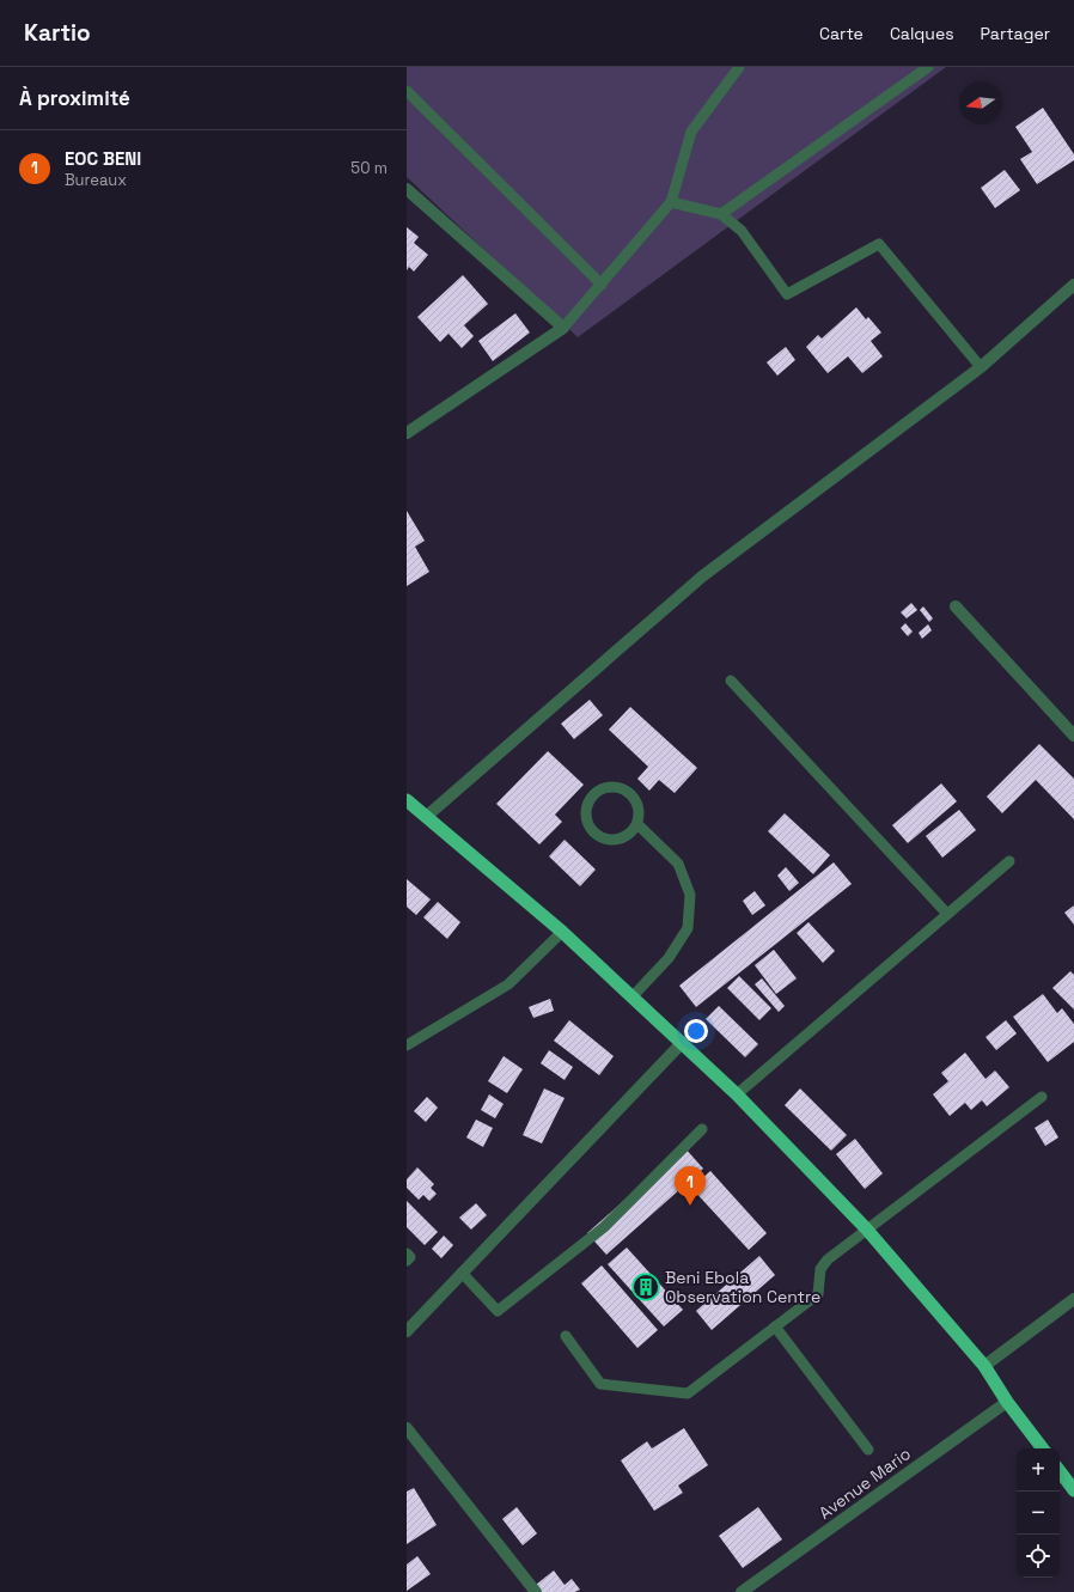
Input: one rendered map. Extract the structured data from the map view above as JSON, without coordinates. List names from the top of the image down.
{
  "streets": {
    "street": ["Avenue Mario"]
  },
  "places": {
    "building": ["Beni Ebola Observation Centre"]
  },
  "north": "left",
  "page": {
    "header": "Kartio",
    "nav": ["Carte", "Calques", "Partager"],
    "heading": "À proximité",
    "list": [
      {
        "mark": "1",
        "name": "EOC BENI",
        "note": "Bureaux",
        "value": "50 m"
      }
    ],
    "pins": "1",
    "map_buttons": ["+", "−"]
  }
}
